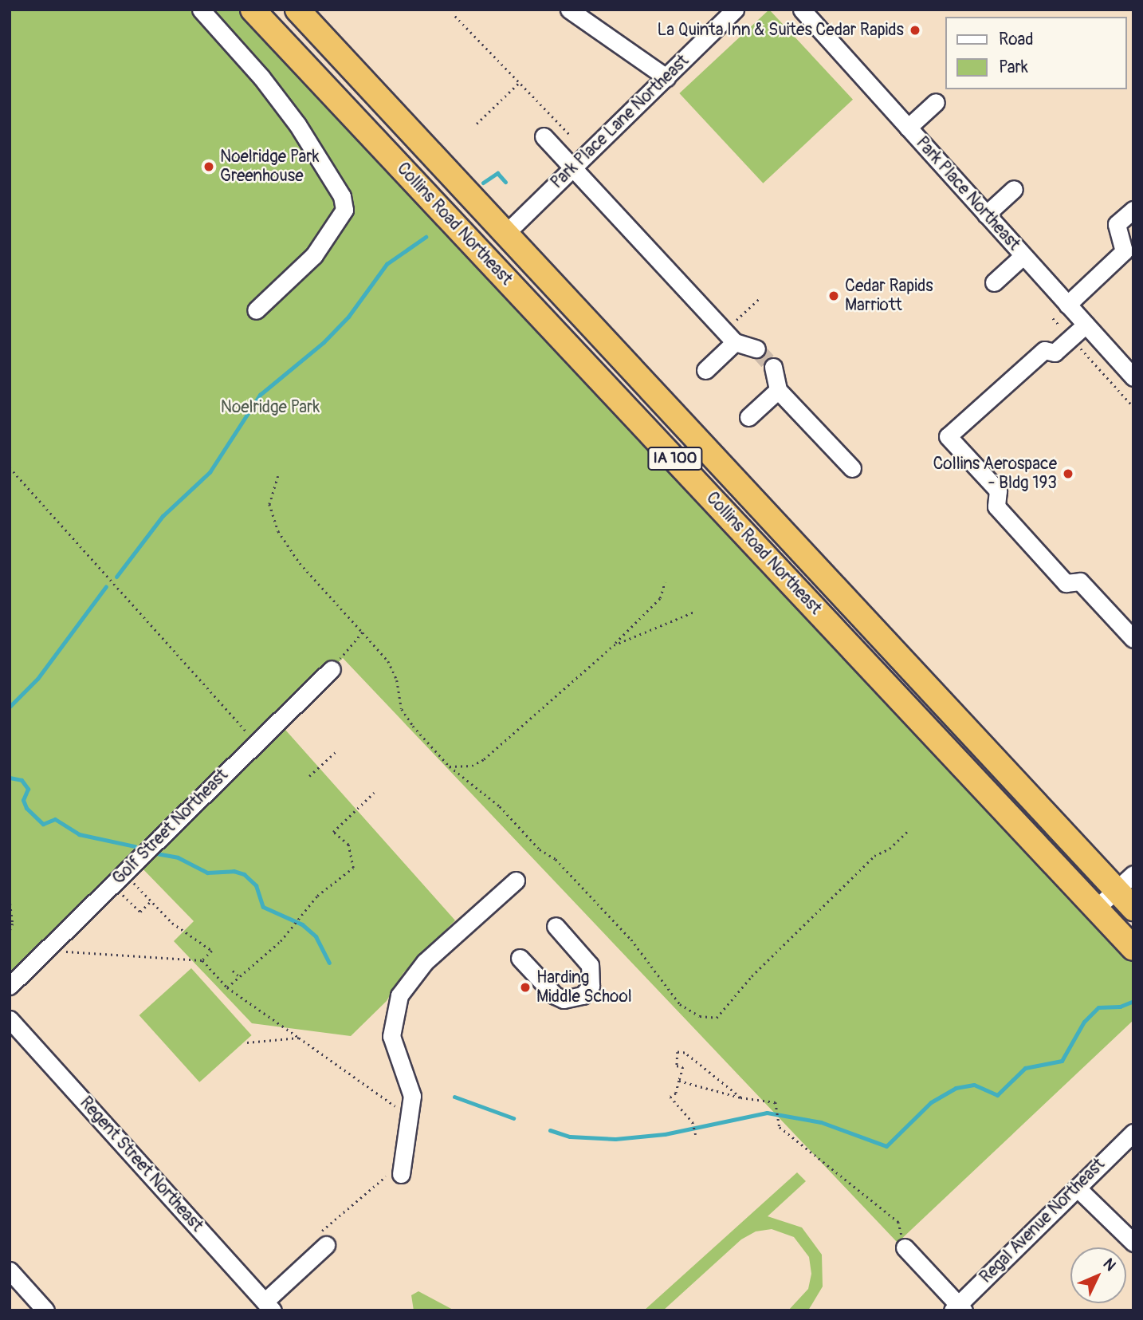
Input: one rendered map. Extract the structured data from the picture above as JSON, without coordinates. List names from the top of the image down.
{
  "streets": {
    "highway": ["Collins Road Northeast", "IA 100"],
    "street": [
      "Park Place Lane Northeast",
      "Park Place Northeast",
      "Golf Street Northeast",
      "Regent Street Northeast",
      "Regal Avenue Northeast"
    ]
  },
  "crossings": [
    ["Park Place Lane Northeast", "Collins Road Northeast"]
  ],
  "parks": ["Noelridge Park"],
  "places": [
    "La Quinta Inn & Suites Cedar Rapids",
    "Noelridge Park Greenhouse",
    "Cedar Rapids Marriott",
    "Collins Aerospace - Bldg 193",
    "Harding Middle School"
  ],
  "legend": ["Road", "Park"],
  "north": "top right"
}
